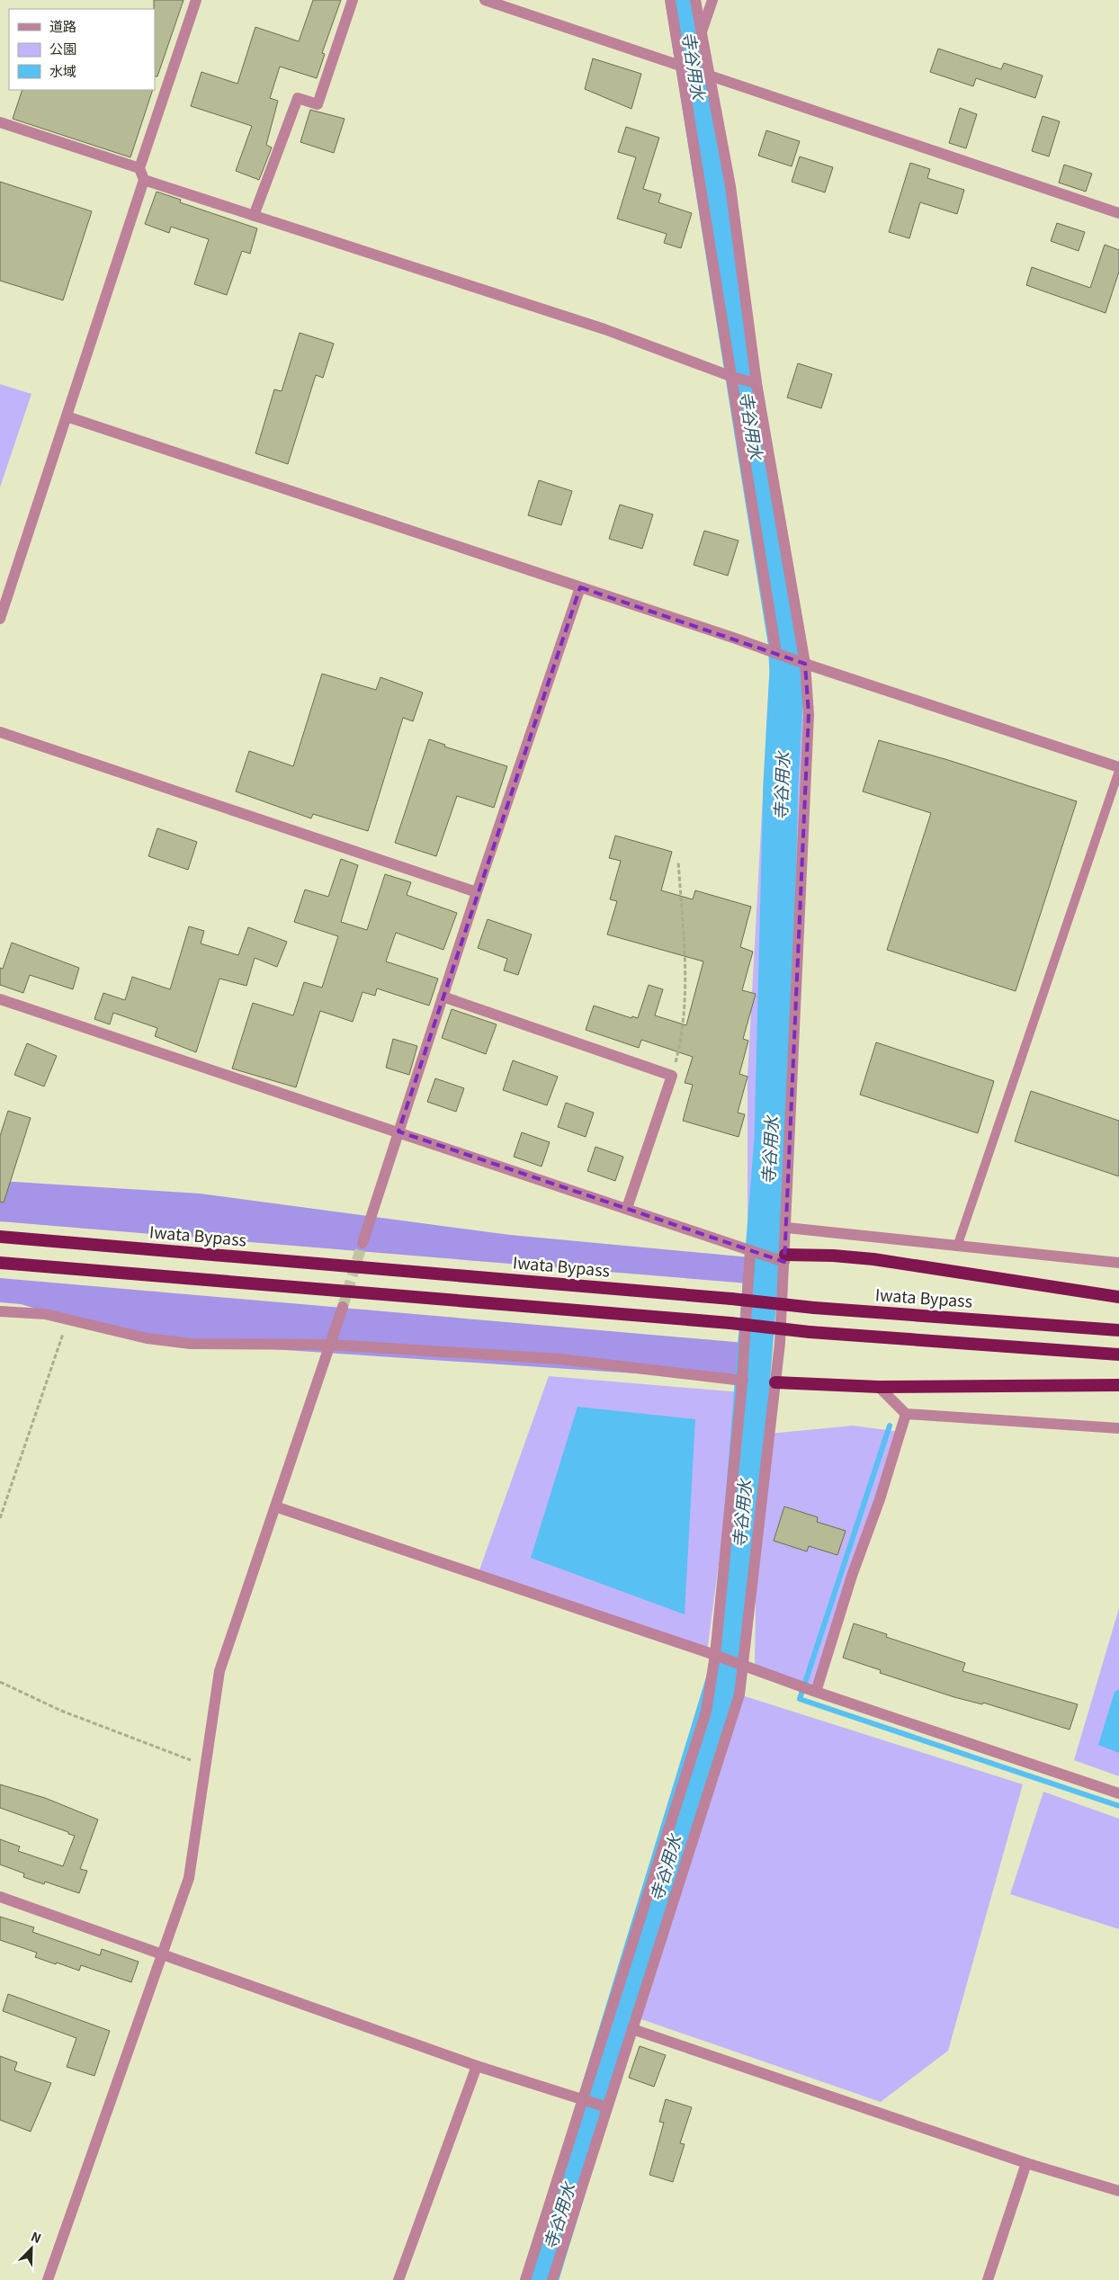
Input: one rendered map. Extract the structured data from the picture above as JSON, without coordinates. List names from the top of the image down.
{
  "streets": {
    "highway": ["Iwata Bypass"]
  },
  "water": ["寺谷用水"],
  "legend": ["道路", "公園", "水域"],
  "north": "top right"
}
